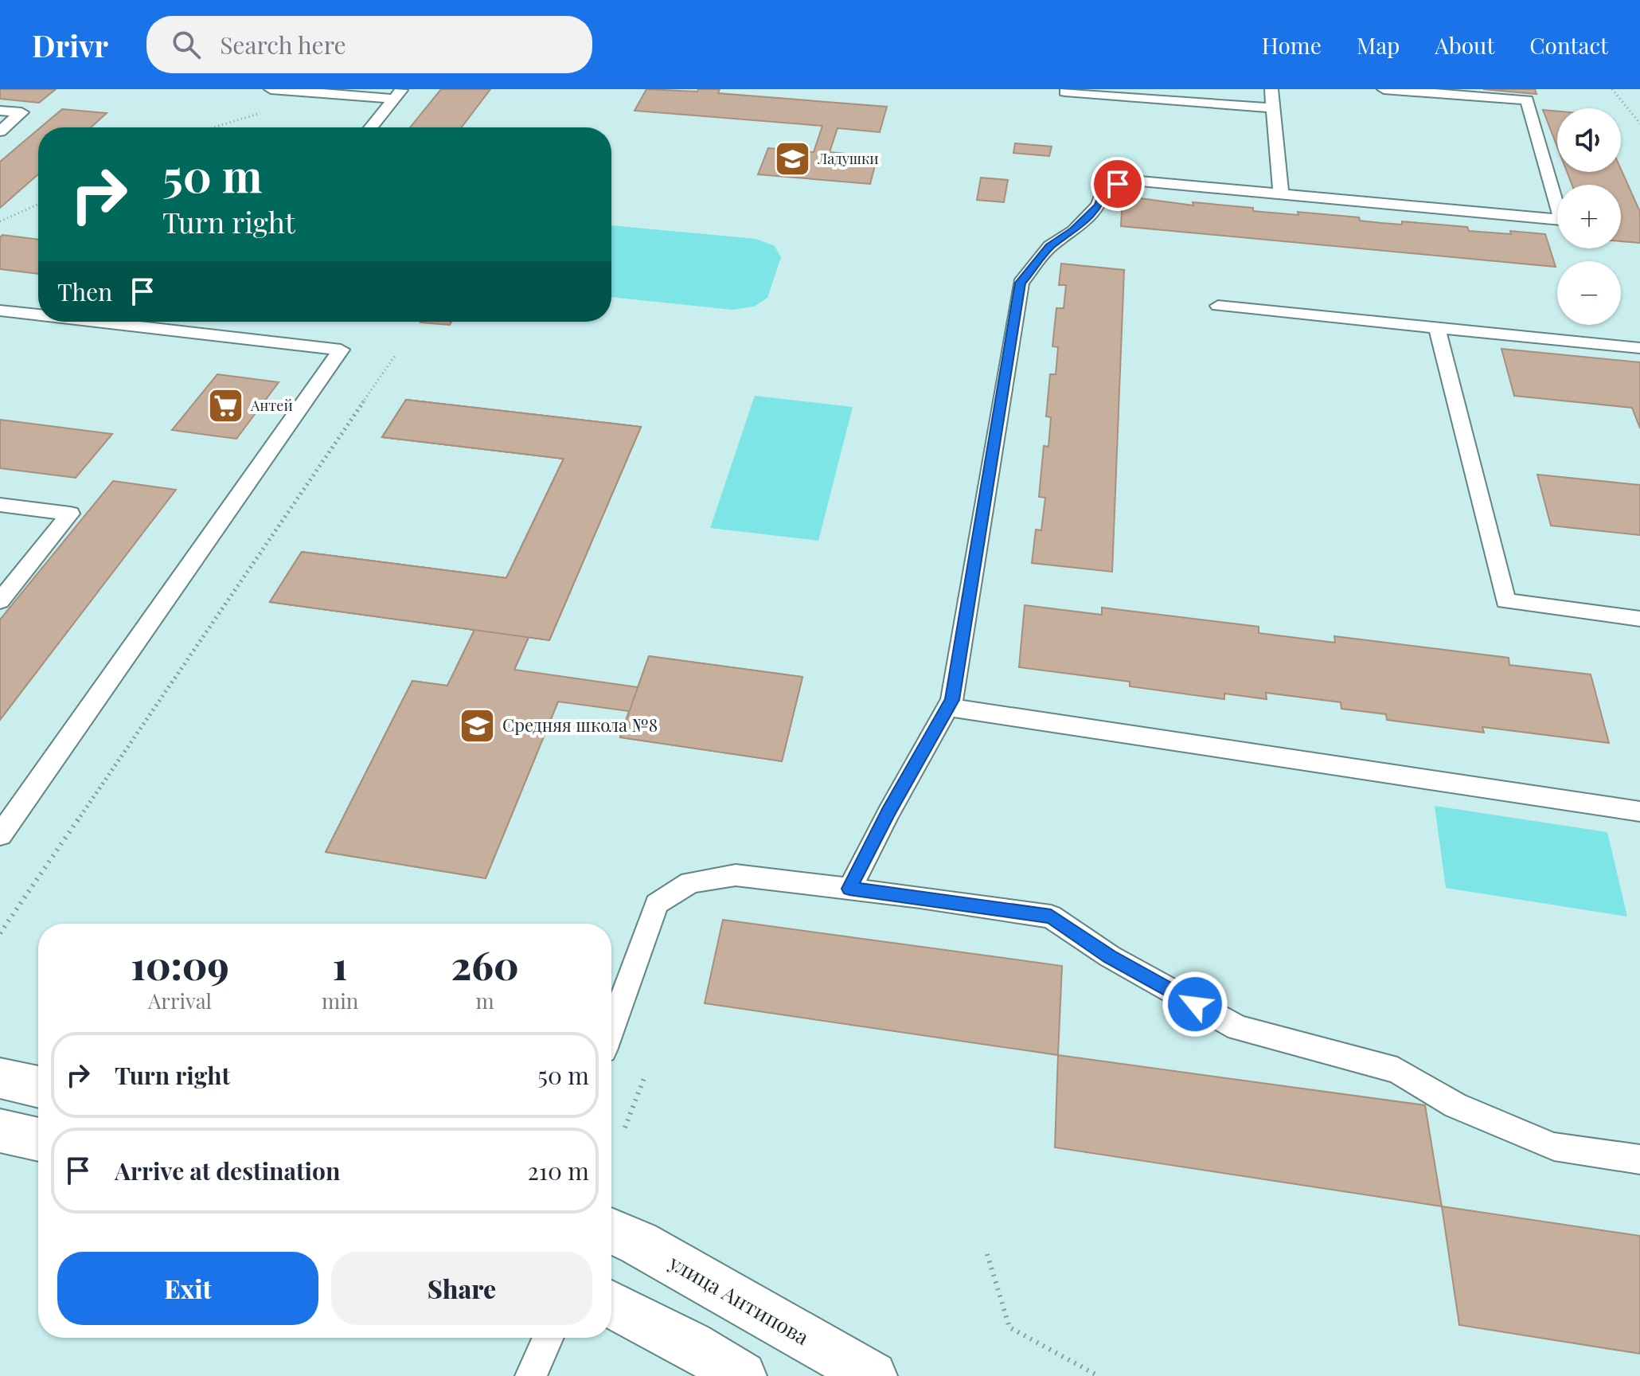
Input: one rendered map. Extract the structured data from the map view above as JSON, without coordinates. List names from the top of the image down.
{
  "streets": {
    "main road": ["улица Антипова"]
  },
  "places": {
    "school or university": ["Ладушки", "Средняя школа №8"],
    "supermarket": ["Антей"]
  },
  "page": {
    "header": "Drivr",
    "search": "Search here",
    "nav": [
      "Home",
      "Map",
      "About",
      "Contact"
    ],
    "map_buttons": ["+", "−"],
    "turn": ["50 m", "Turn right"],
    "then": "Then",
    "eta": [
      "10:09",
      "Arrival",
      "1",
      "min",
      "260",
      "m"
    ],
    "list": [
      {
        "name": "Turn right",
        "value": "50 m"
      },
      {
        "name": "Arrive at destination",
        "value": "210 m"
      }
    ],
    "buttons": ["Exit", "Share"]
  }
}
